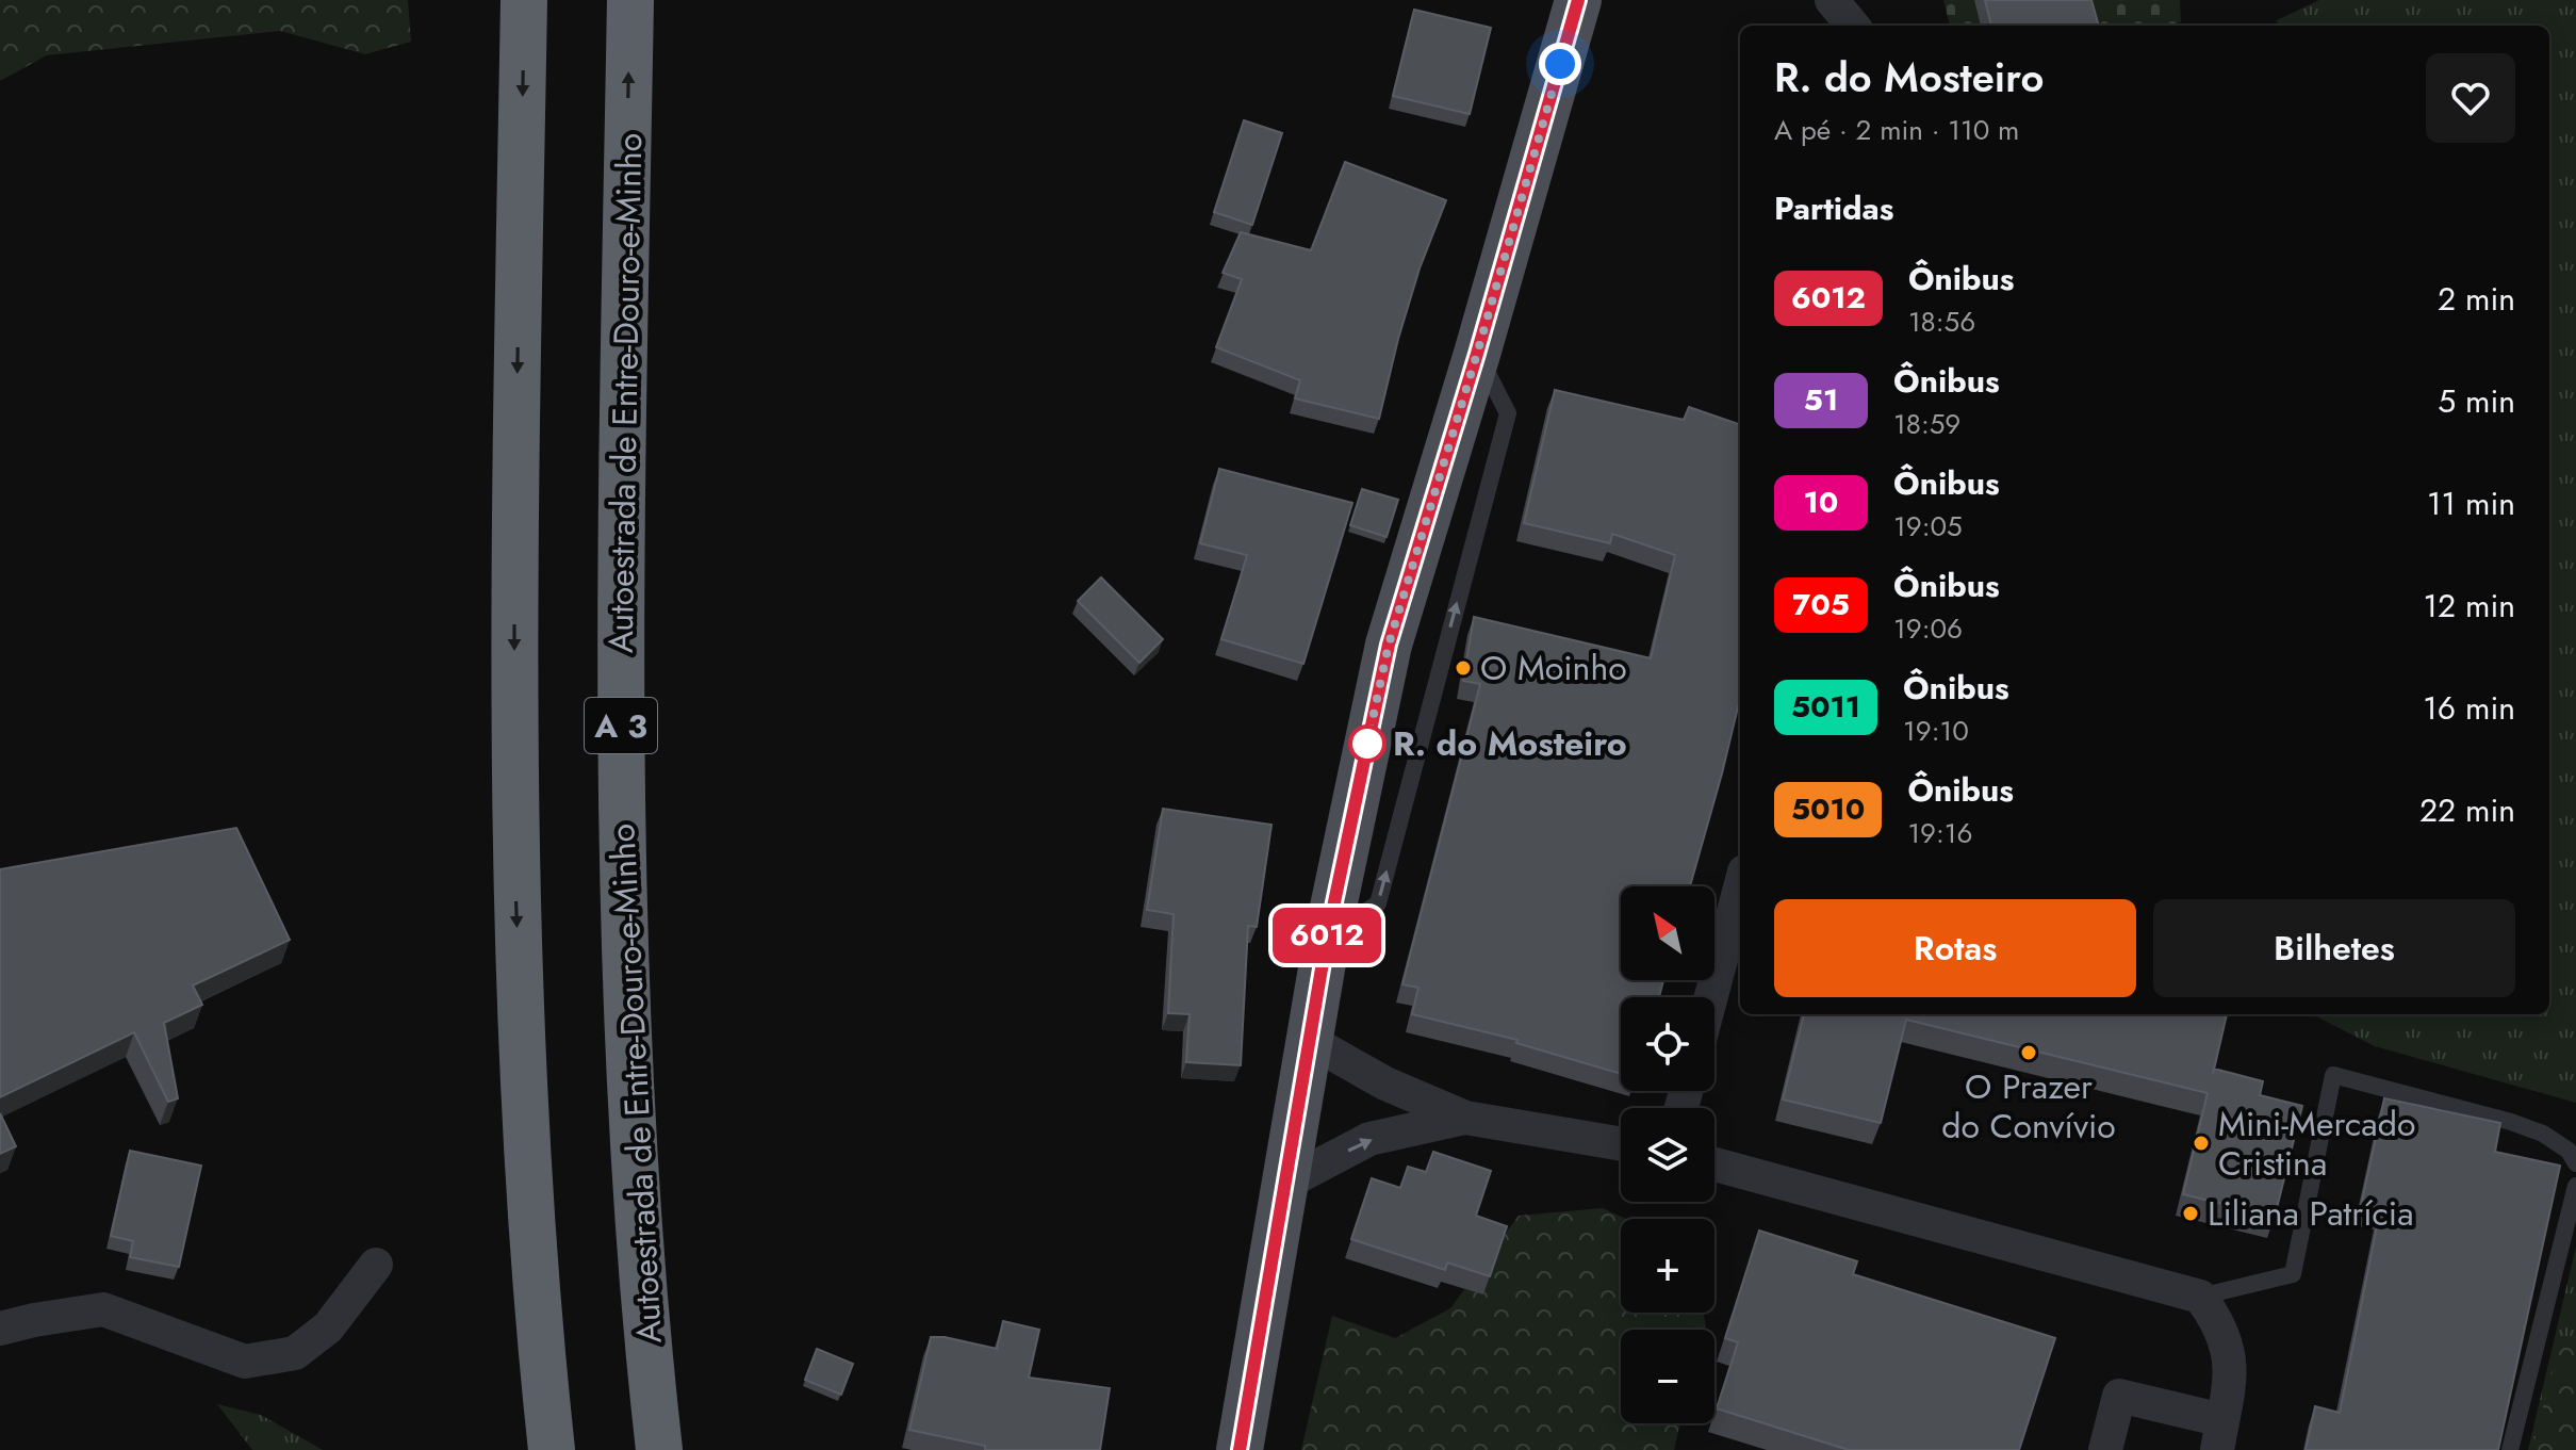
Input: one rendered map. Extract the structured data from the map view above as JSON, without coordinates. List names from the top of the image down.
{
  "streets": {
    "highway": ["Autoestrada de Entre-Douro-e-Minho", "A 3"]
  },
  "places": [
    "O Moinho",
    "R. do Mosteiro",
    "O Prazer do Convívio",
    "Mini-Mercado Cristina",
    "Liliana Patrícia"
  ],
  "lines": ["bus line 6012"],
  "north": "top left",
  "page": {
    "on_map": "6012",
    "heading": [
      ["R. do Mosteiro", "A pé · 2 min · 110 m"],
      "Partidas"
    ],
    "list": [
      {
        "mark": "6012",
        "name": "Ônibus",
        "note": "18:56",
        "value": "2 min"
      },
      {
        "mark": "51",
        "name": "Ônibus",
        "note": "18:59",
        "value": "5 min"
      },
      {
        "mark": "10",
        "name": "Ônibus",
        "note": "19:05",
        "value": "11 min"
      },
      {
        "mark": "705",
        "name": "Ônibus",
        "note": "19:06",
        "value": "12 min"
      },
      {
        "mark": "5011",
        "name": "Ônibus",
        "note": "19:10",
        "value": "16 min"
      },
      {
        "mark": "5010",
        "name": "Ônibus",
        "note": "19:16",
        "value": "22 min"
      }
    ],
    "buttons": ["Rotas", "Bilhetes"],
    "map_buttons": ["+", "−"]
  }
}
